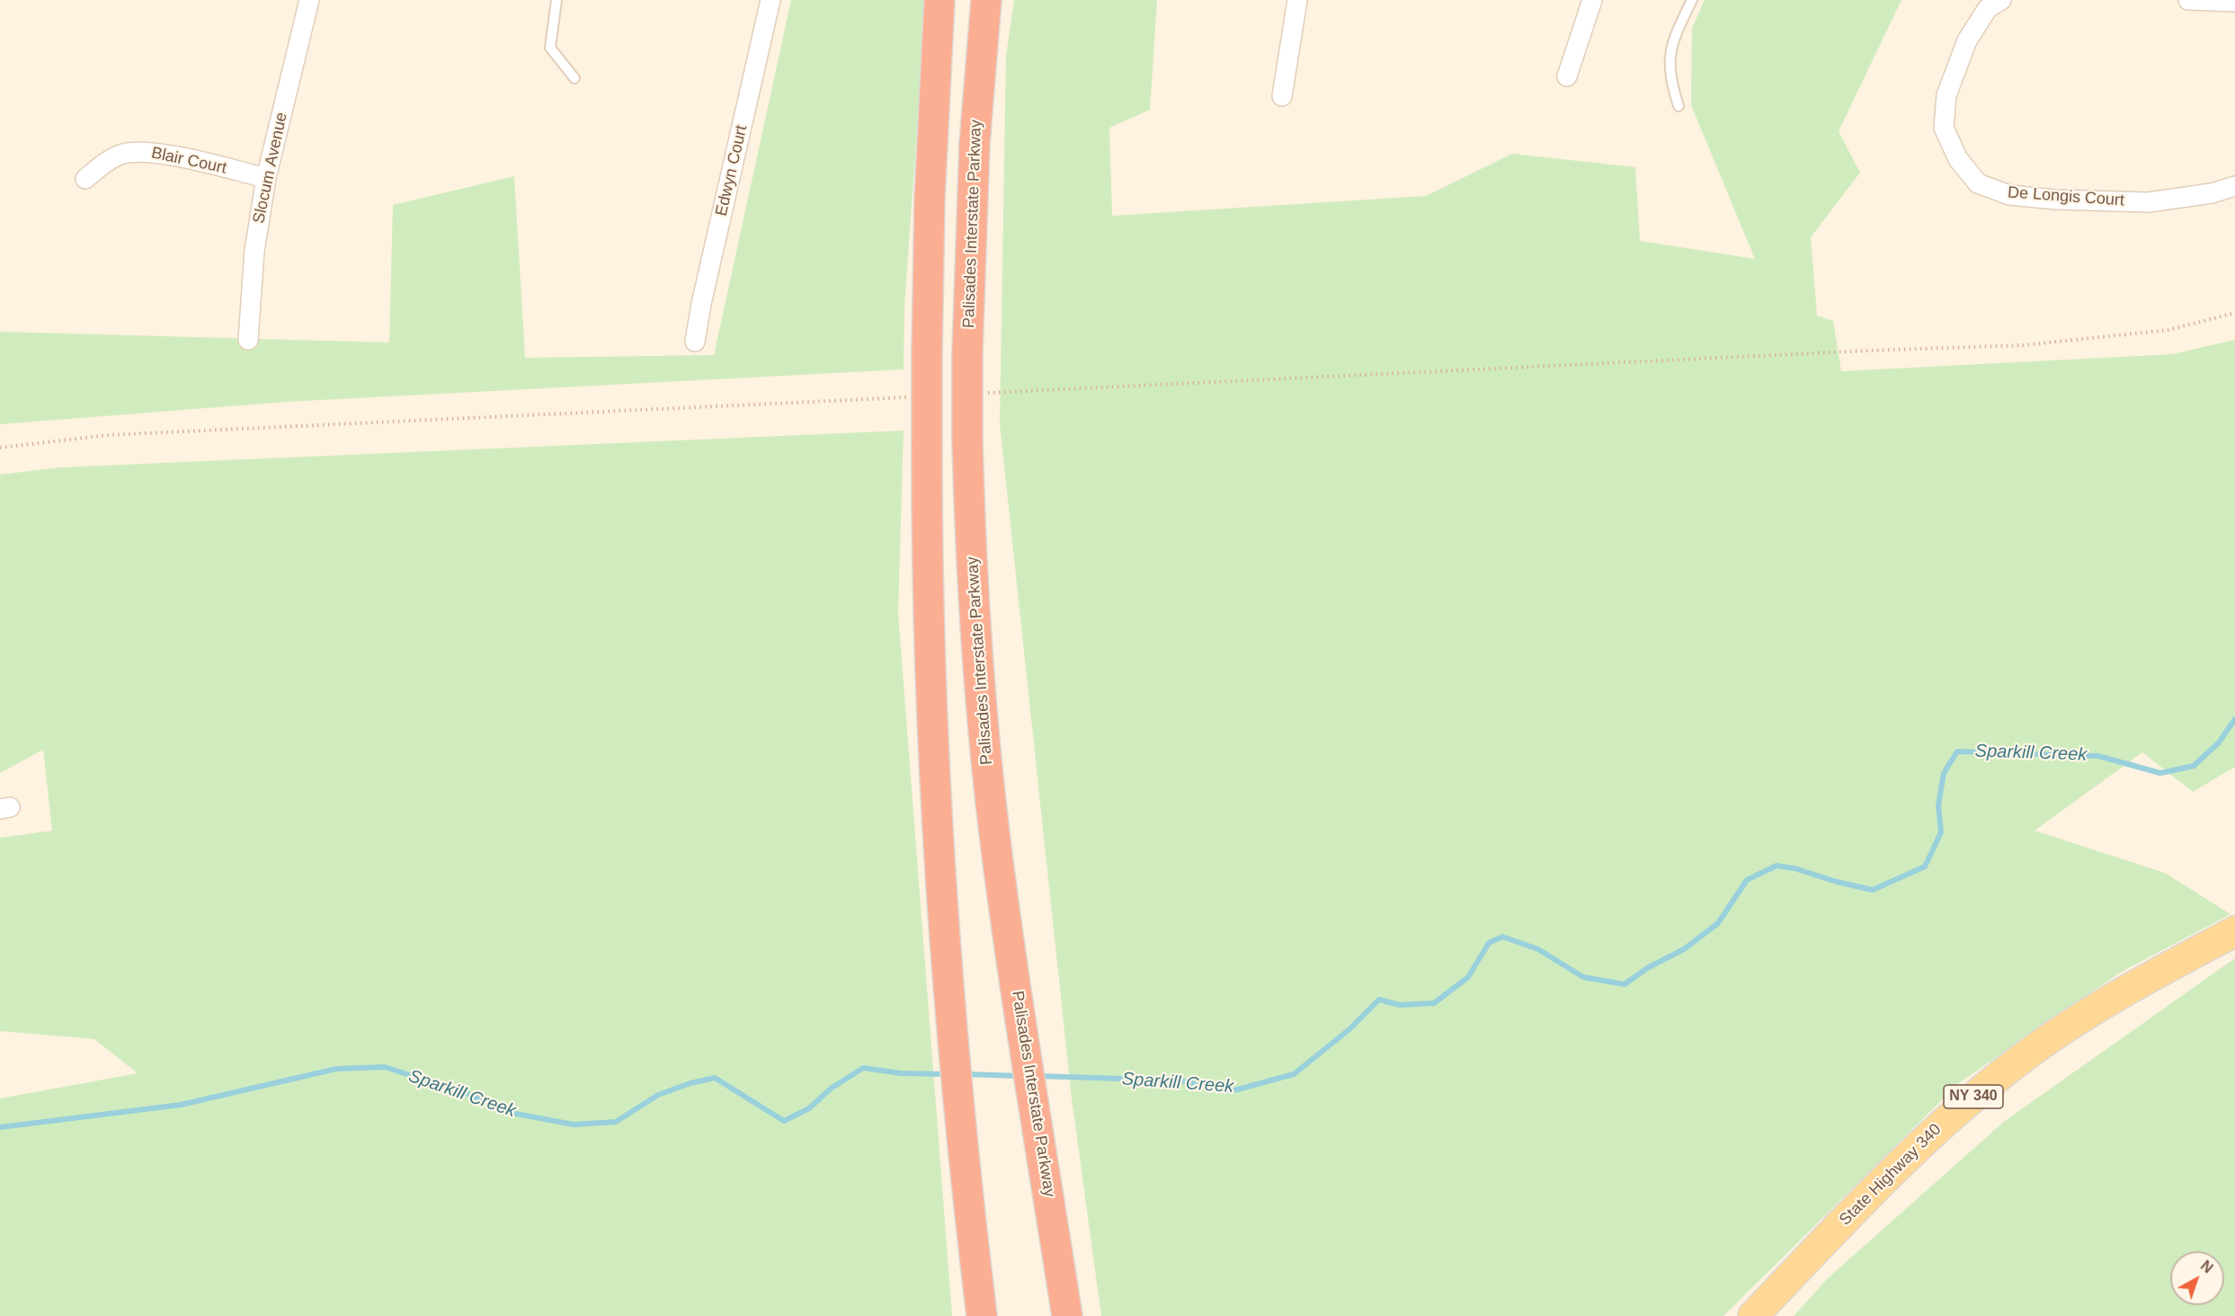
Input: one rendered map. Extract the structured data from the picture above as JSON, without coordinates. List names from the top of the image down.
{
  "streets": {
    "highway": ["Palisades Interstate Parkway"],
    "main road": ["NY 340", "State Highway 340"],
    "street": [
      "Blair Court",
      "Slocum Avenue",
      "Edwyn Court",
      "De Longis Court"
    ]
  },
  "crossings": [
    ["Blair Court", "Slocum Avenue"]
  ],
  "water": ["Sparkill Creek"],
  "north": "top right"
}
